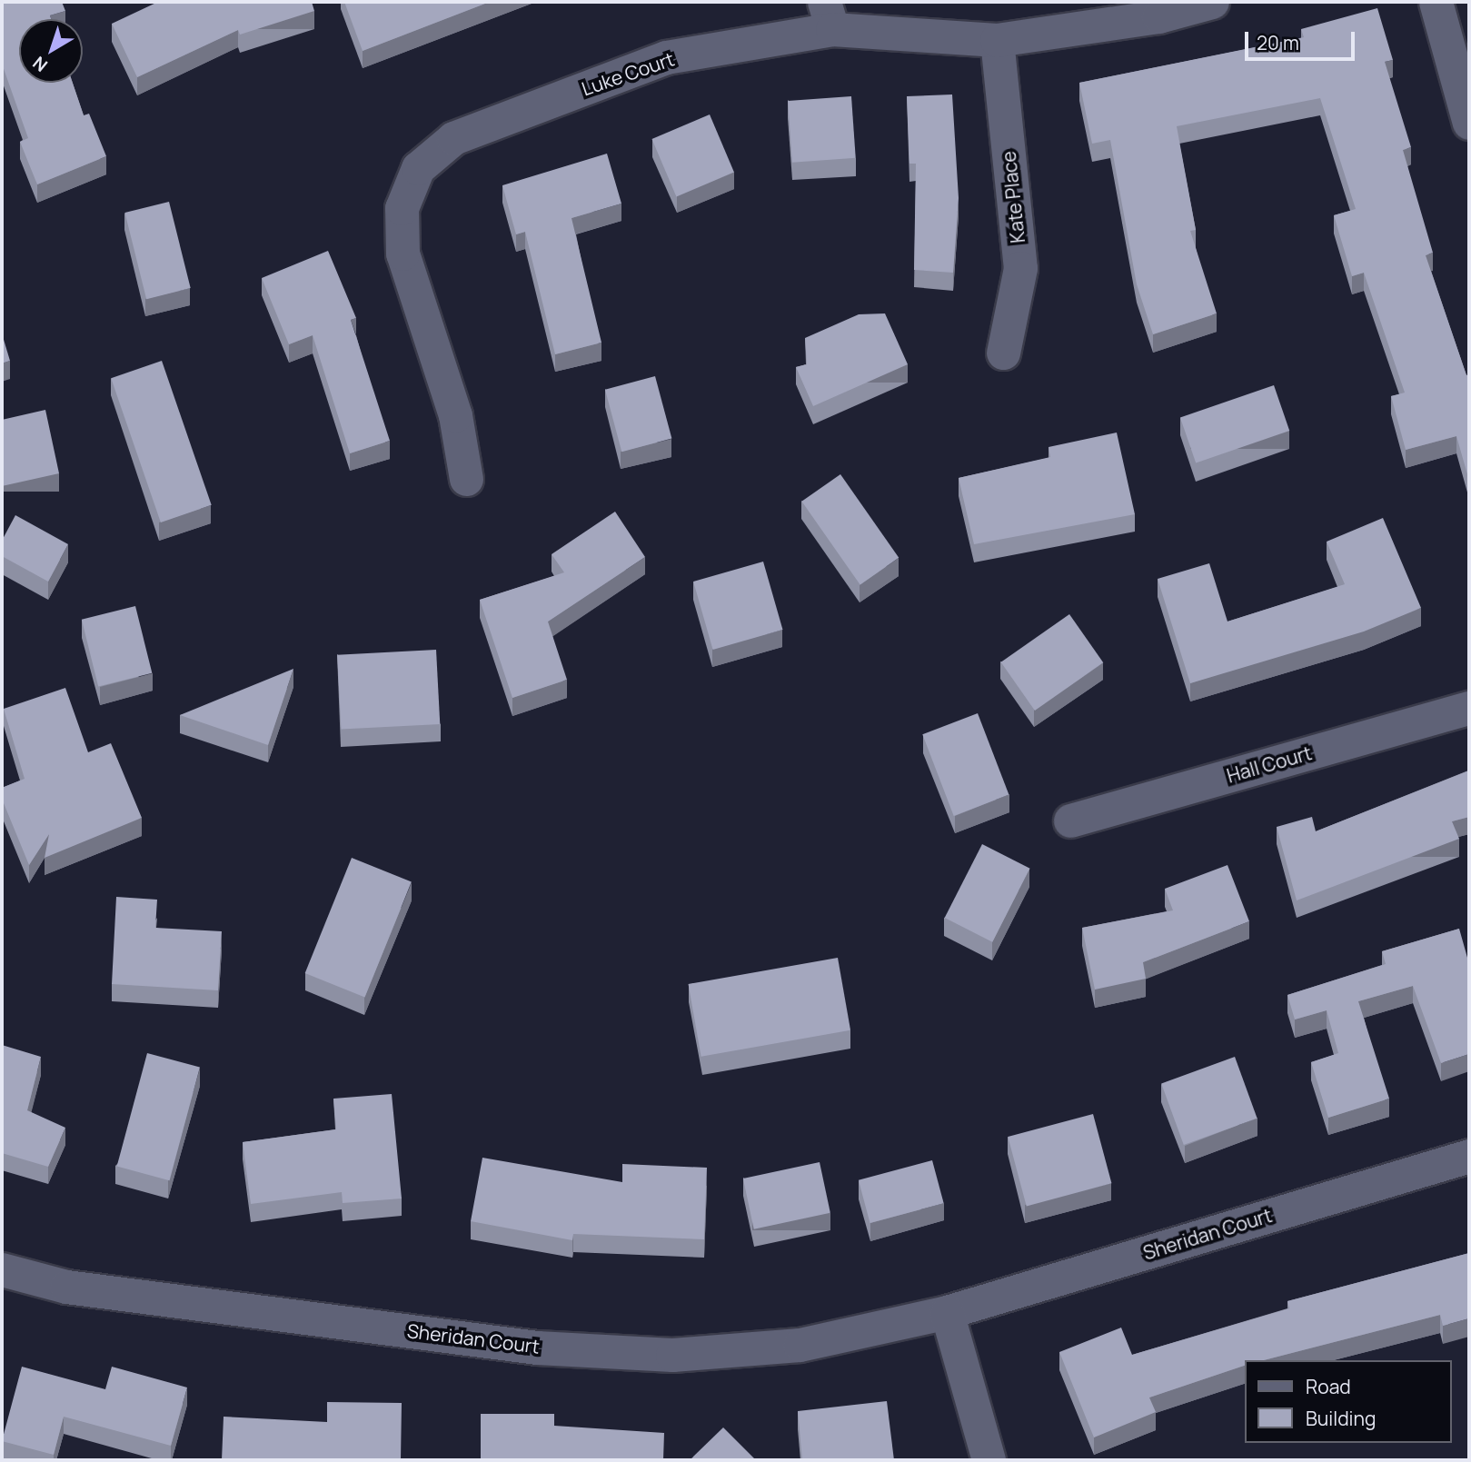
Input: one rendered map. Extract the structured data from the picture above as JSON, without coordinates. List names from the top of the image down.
{
  "streets": {
    "street": [
      "Luke Court",
      "Kate Place",
      "Hall Court",
      "Sheridan Court"
    ]
  },
  "crossings": [
    ["Luke Court", "Kate Place"]
  ],
  "legend": ["Road", "Building"],
  "scale_bar": "20 m",
  "north": "bottom left"
}
